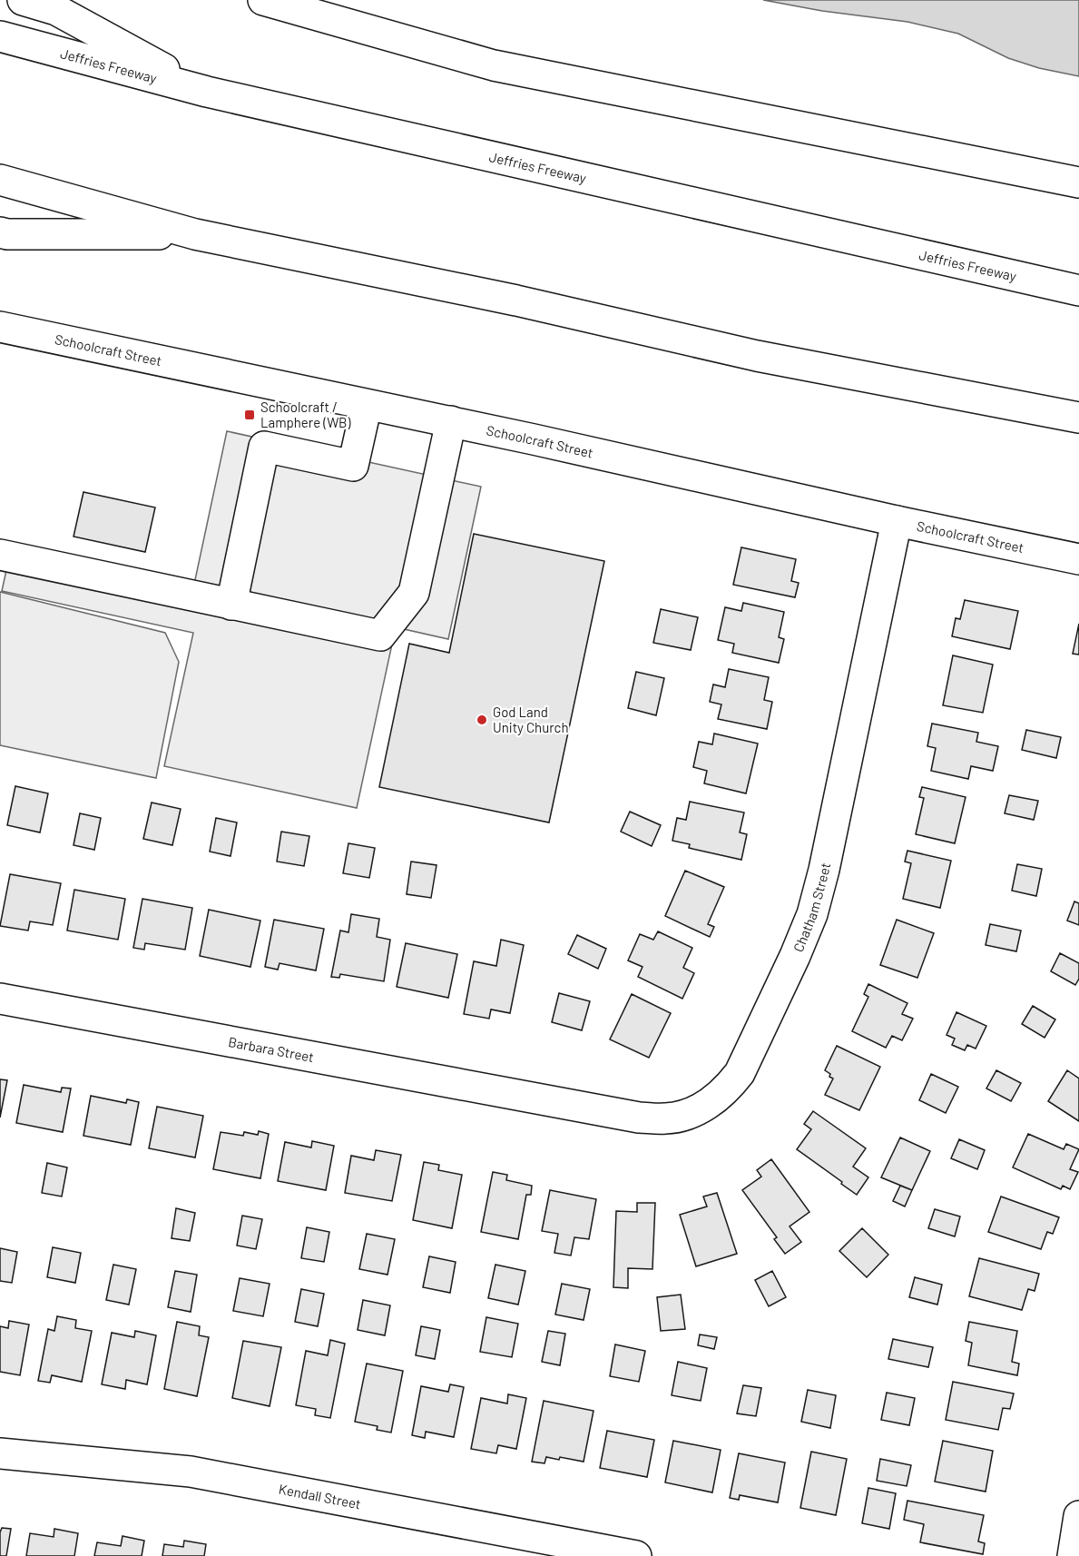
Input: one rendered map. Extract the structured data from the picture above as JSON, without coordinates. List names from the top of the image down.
{
  "streets": {
    "main road": [
      "Jeffries Freeway",
      "Schoolcraft Street",
      "Chatham Street",
      "Barbara Street",
      "Kendall Street"
    ]
  },
  "crossings": [
    ["Schoolcraft Street", "Chatham Street"],
    ["Chatham Street", "Barbara Street"]
  ],
  "places": {
    "transit": ["Schoolcraft / Lamphere (WB)"],
    "other": ["God Land Unity Church"]
  }
}
